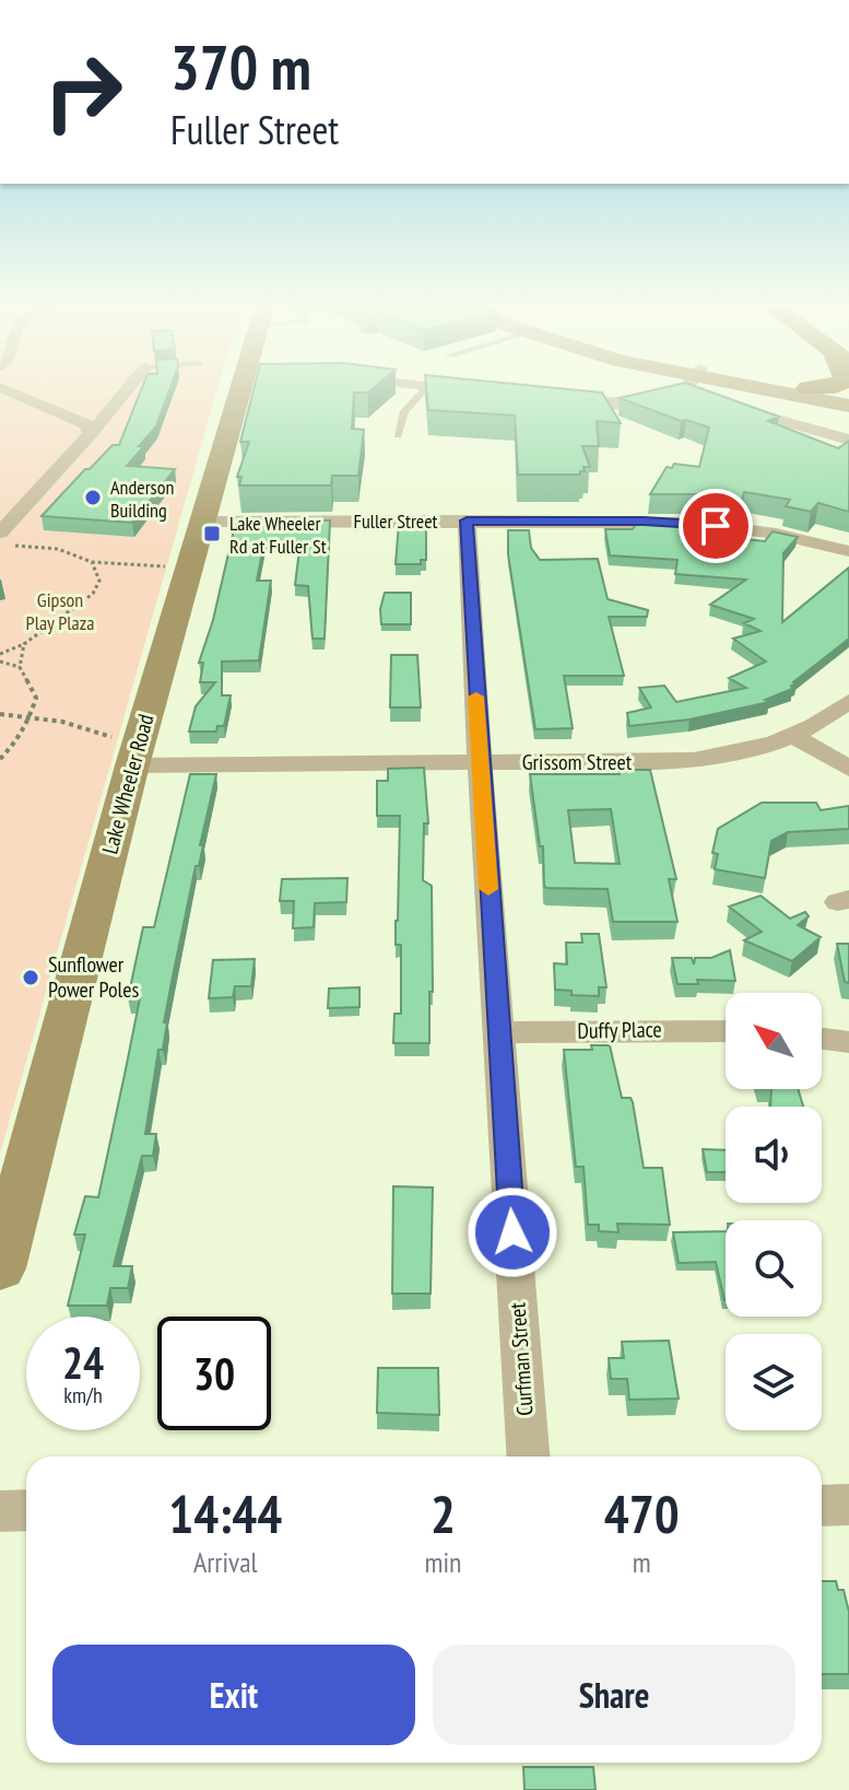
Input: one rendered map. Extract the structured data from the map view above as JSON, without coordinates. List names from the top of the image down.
{
  "streets": {
    "main road": ["Lake Wheeler Road"],
    "street": [
      "Fuller Street",
      "Grissom Street",
      "Duffy Place",
      "Curfman Street"
    ]
  },
  "crossings": [
    ["Fuller Street", "Lake Wheeler Road"],
    ["Fuller Street", "Curfman Street"],
    ["Grissom Street", "Lake Wheeler Road"],
    ["Grissom Street", "Curfman Street"],
    ["Duffy Place", "Curfman Street"]
  ],
  "parks": ["Gipson Play Plaza"],
  "places": {
    "other": ["Anderson Building", "Sunflower Power Poles"],
    "transit": ["Lake Wheeler Rd at Fuller St"]
  },
  "north": "top left",
  "page": {
    "turn": ["370 m", "Fuller Street"],
    "speed": "24 km/h",
    "limit": "30",
    "eta": [
      "14:44",
      "Arrival",
      "2",
      "min",
      "470",
      "m"
    ],
    "buttons": ["Exit", "Share"]
  }
}
